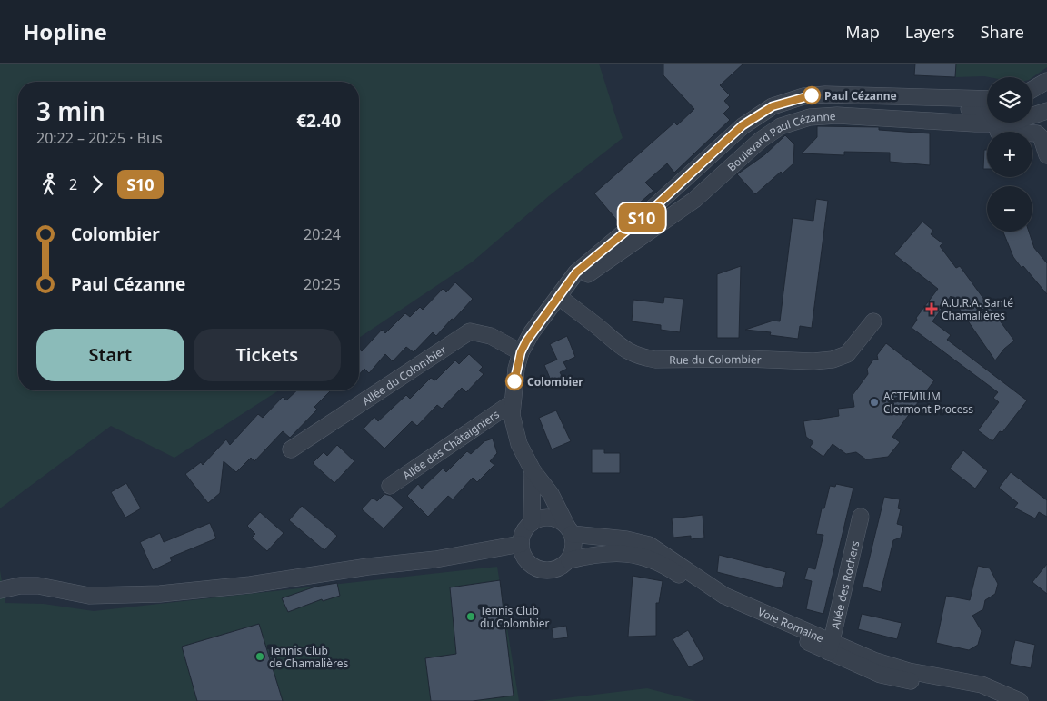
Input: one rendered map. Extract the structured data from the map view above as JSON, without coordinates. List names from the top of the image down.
{
  "streets": {
    "street": [
      "Boulevard Paul Cézanne",
      "Rue du Colombier",
      "Allée du Colombier",
      "Allée des Châtaigniers",
      "Allée des Rochers",
      "Voie Romaine"
    ]
  },
  "crossings": [
    ["Boulevard Paul Cézanne", "Rue du Colombier"],
    ["Boulevard Paul Cézanne", "Allée du Colombier"],
    ["Boulevard Paul Cézanne", "Allée des Châtaigniers"],
    ["Boulevard Paul Cézanne", "Voie Romaine"],
    ["Allée des Rochers", "Voie Romaine"]
  ],
  "places": {
    "other": [
      "Paul Cézanne",
      "Colombier",
      "ACTEMIUM Clermont Process",
      "Tennis Club du Colombier",
      "Tennis Club de Chamalières"
    ],
    "health": ["A.U.R.A. Santé Chamalières"]
  },
  "lines": ["bus line S10"],
  "page": {
    "header": "Hopline",
    "nav": ["Map", "Layers", "Share"],
    "on_map": "S10",
    "map_buttons": ["+", "−"],
    "heading": ["3 min", "20:22 – 20:25 · Bus", "€2.40"],
    "legs": ["2", "S10"],
    "list": [
      {
        "name": "Colombier",
        "value": "20:24"
      },
      {
        "name": "Paul Cézanne",
        "value": "20:25"
      }
    ],
    "buttons": ["Start", "Tickets"]
  }
}
